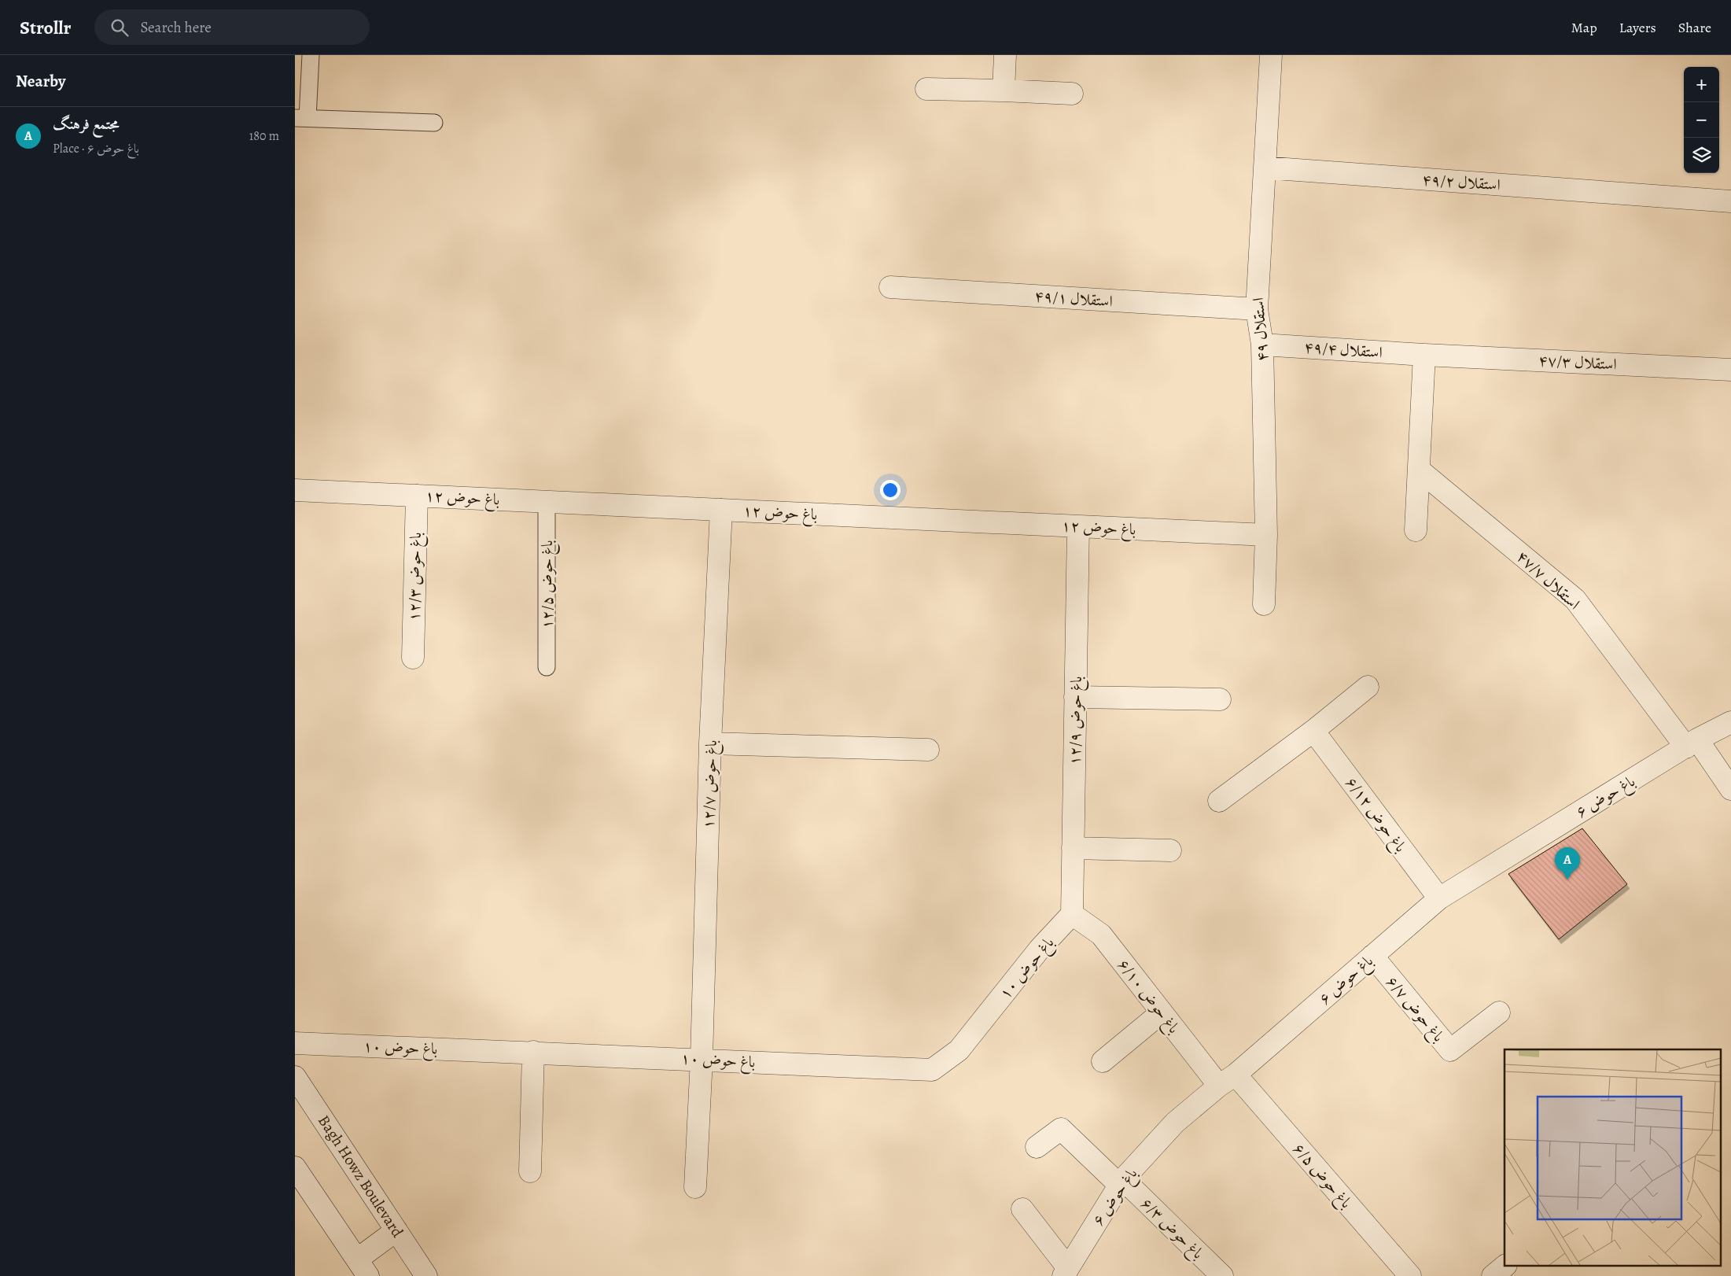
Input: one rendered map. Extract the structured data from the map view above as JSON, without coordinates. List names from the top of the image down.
{
  "streets": {
    "street": [
      "۴۹/۲ استقلال",
      "۴۹/۱ استقلال",
      "۴۹ استقلال",
      "۴۹/۴ استقلال",
      "۴۷/۳ استقلال",
      "۱۲ باغ حوض",
      "۱۲/۳ باغ حوض",
      "۴۷/۷ استقلال",
      "۱۲/۹ باغ حوض",
      "۱۲/۷ باغ حوض",
      "۶ باغ حوض",
      "۶/۱۲ باغ حوض",
      "۱۰ باغ حوض",
      "۶/۱۰ باغ حوض",
      "۶/۷ باغ حوض",
      "۶/۵ باغ حوض",
      "Bagh Howz Boulevard",
      "۶/۳ باغ حوض"
    ],
    "lane": ["۱۲/۵ باغ حوض"]
  },
  "crossings": [
    ["۴۹/۲ استقلال", "۴۹ استقلال"],
    ["۴۹/۱ استقلال", "۴۹ استقلال"],
    ["۴۹ استقلال", "۴۹/۴ استقلال"],
    ["۴۹ استقلال", "۱۲ باغ حوض"],
    ["۴۹/۴ استقلال", "۴۷/۳ استقلال"],
    ["۱۲ باغ حوض", "۱۲/۳ باغ حوض"],
    ["۱۲ باغ حوض", "۱۲/۵ باغ حوض"],
    ["۱۲ باغ حوض", "۱۲/۹ باغ حوض"],
    ["۱۲ باغ حوض", "۱۲/۷ باغ حوض"],
    ["۴۷/۷ استقلال", "۶ باغ حوض"],
    ["۱۲/۹ باغ حوض", "۱۰ باغ حوض"],
    ["۱۲/۹ باغ حوض", "۶/۱۰ باغ حوض"],
    ["۱۲/۷ باغ حوض", "۱۰ باغ حوض"],
    ["۶ باغ حوض", "۶/۱۲ باغ حوض"],
    ["۶ باغ حوض", "۶/۱۰ باغ حوض"],
    ["۶ باغ حوض", "۶/۷ باغ حوض"],
    ["۶ باغ حوض", "۶/۵ باغ حوض"],
    ["۶ باغ حوض", "۶/۳ باغ حوض"],
    ["۱۰ باغ حوض", "۶/۱۰ باغ حوض"],
    ["۶/۱۰ باغ حوض", "۶/۵ باغ حوض"]
  ],
  "page": {
    "header": "Strollr",
    "search": "Search here",
    "nav": ["Map", "Layers", "Share"],
    "heading": "Nearby",
    "map_buttons": ["+", "−"],
    "list": [
      {
        "mark": "A",
        "name": "مجتمع فرهنگ",
        "note": "Place · ۶ باغ حوض",
        "value": "180 m"
      }
    ],
    "pins": "A"
  }
}
